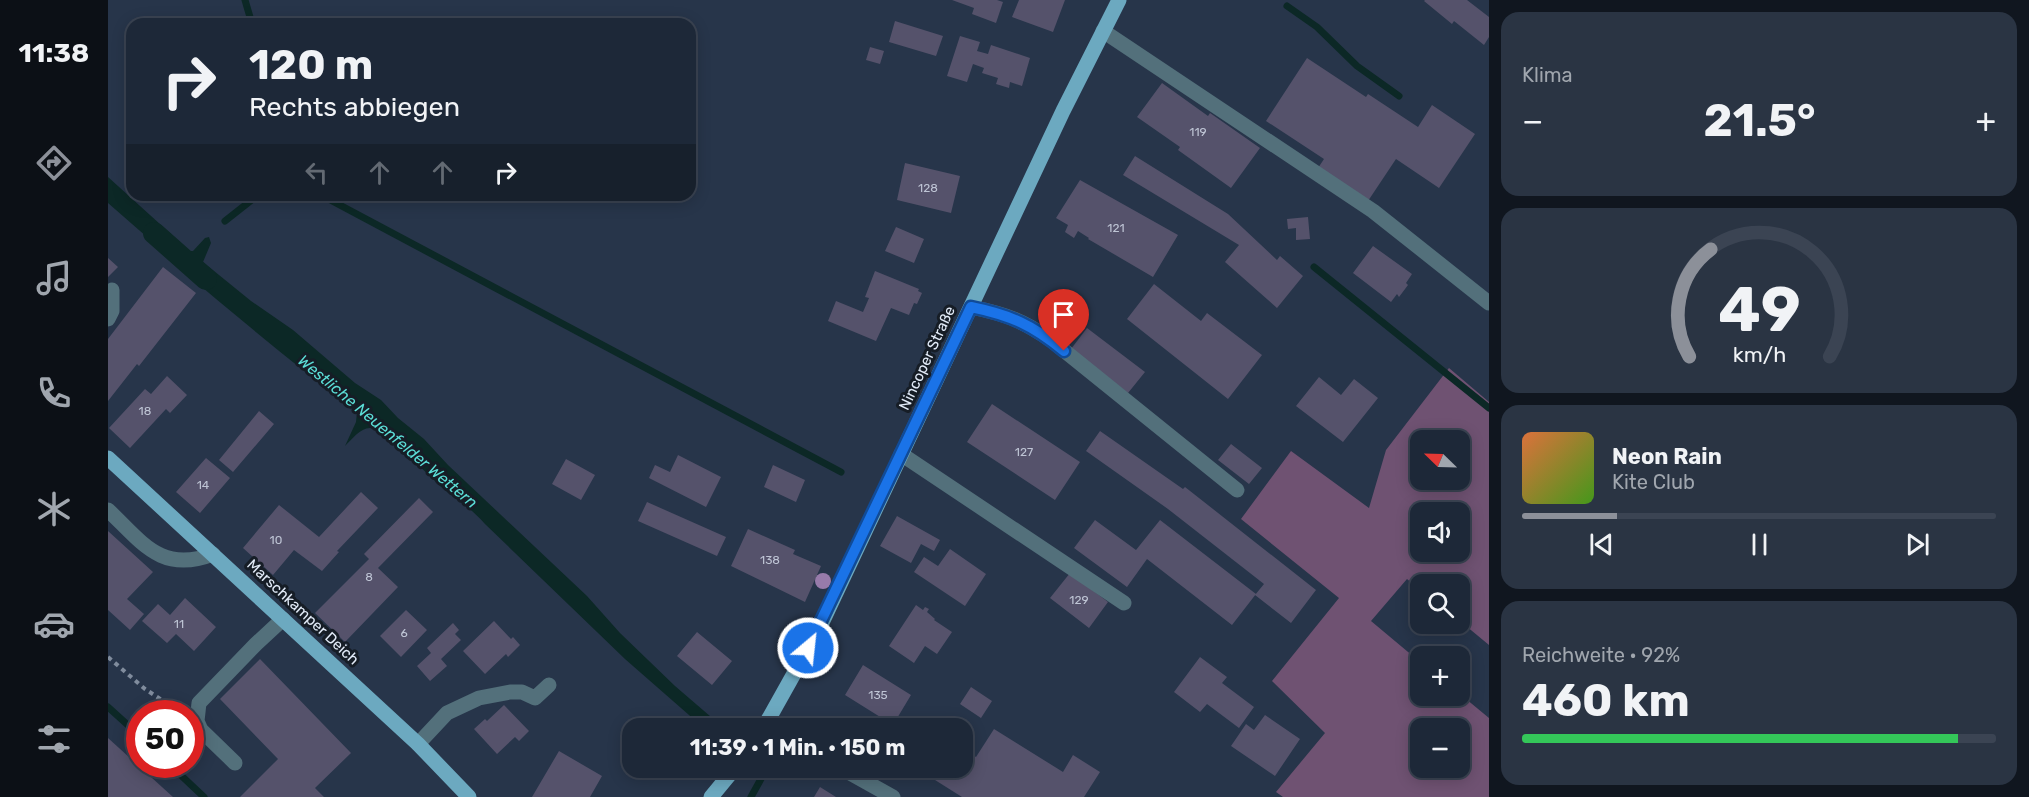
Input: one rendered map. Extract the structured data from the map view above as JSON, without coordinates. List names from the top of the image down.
{
  "streets": {
    "main road": ["Nincoper Straße", "Marschkamper Deich"]
  },
  "water": ["Westliche Neuenfelder Wettern"],
  "house_numbers": [
    "119",
    "128",
    "121",
    "18",
    "127",
    "14",
    "10",
    "138",
    "8",
    "129",
    "11",
    "6",
    "135"
  ],
  "north": "top left",
  "page": {
    "tabs": "11:38",
    "tile": [
      "Klima",
      ["Reichweite · 92%", "460 km"]
    ],
    "turn": ["120 m", "Rechts abbiegen"],
    "heat": ["−", "21.5°", "+"],
    "map_buttons": ["+", "−"],
    "song": ["Neon Rain", "Kite Club"],
    "limit": "50",
    "trip": "11:39 · 1 Min. · 150 m",
    "gauge": ["49", "km/h"]
  }
}
